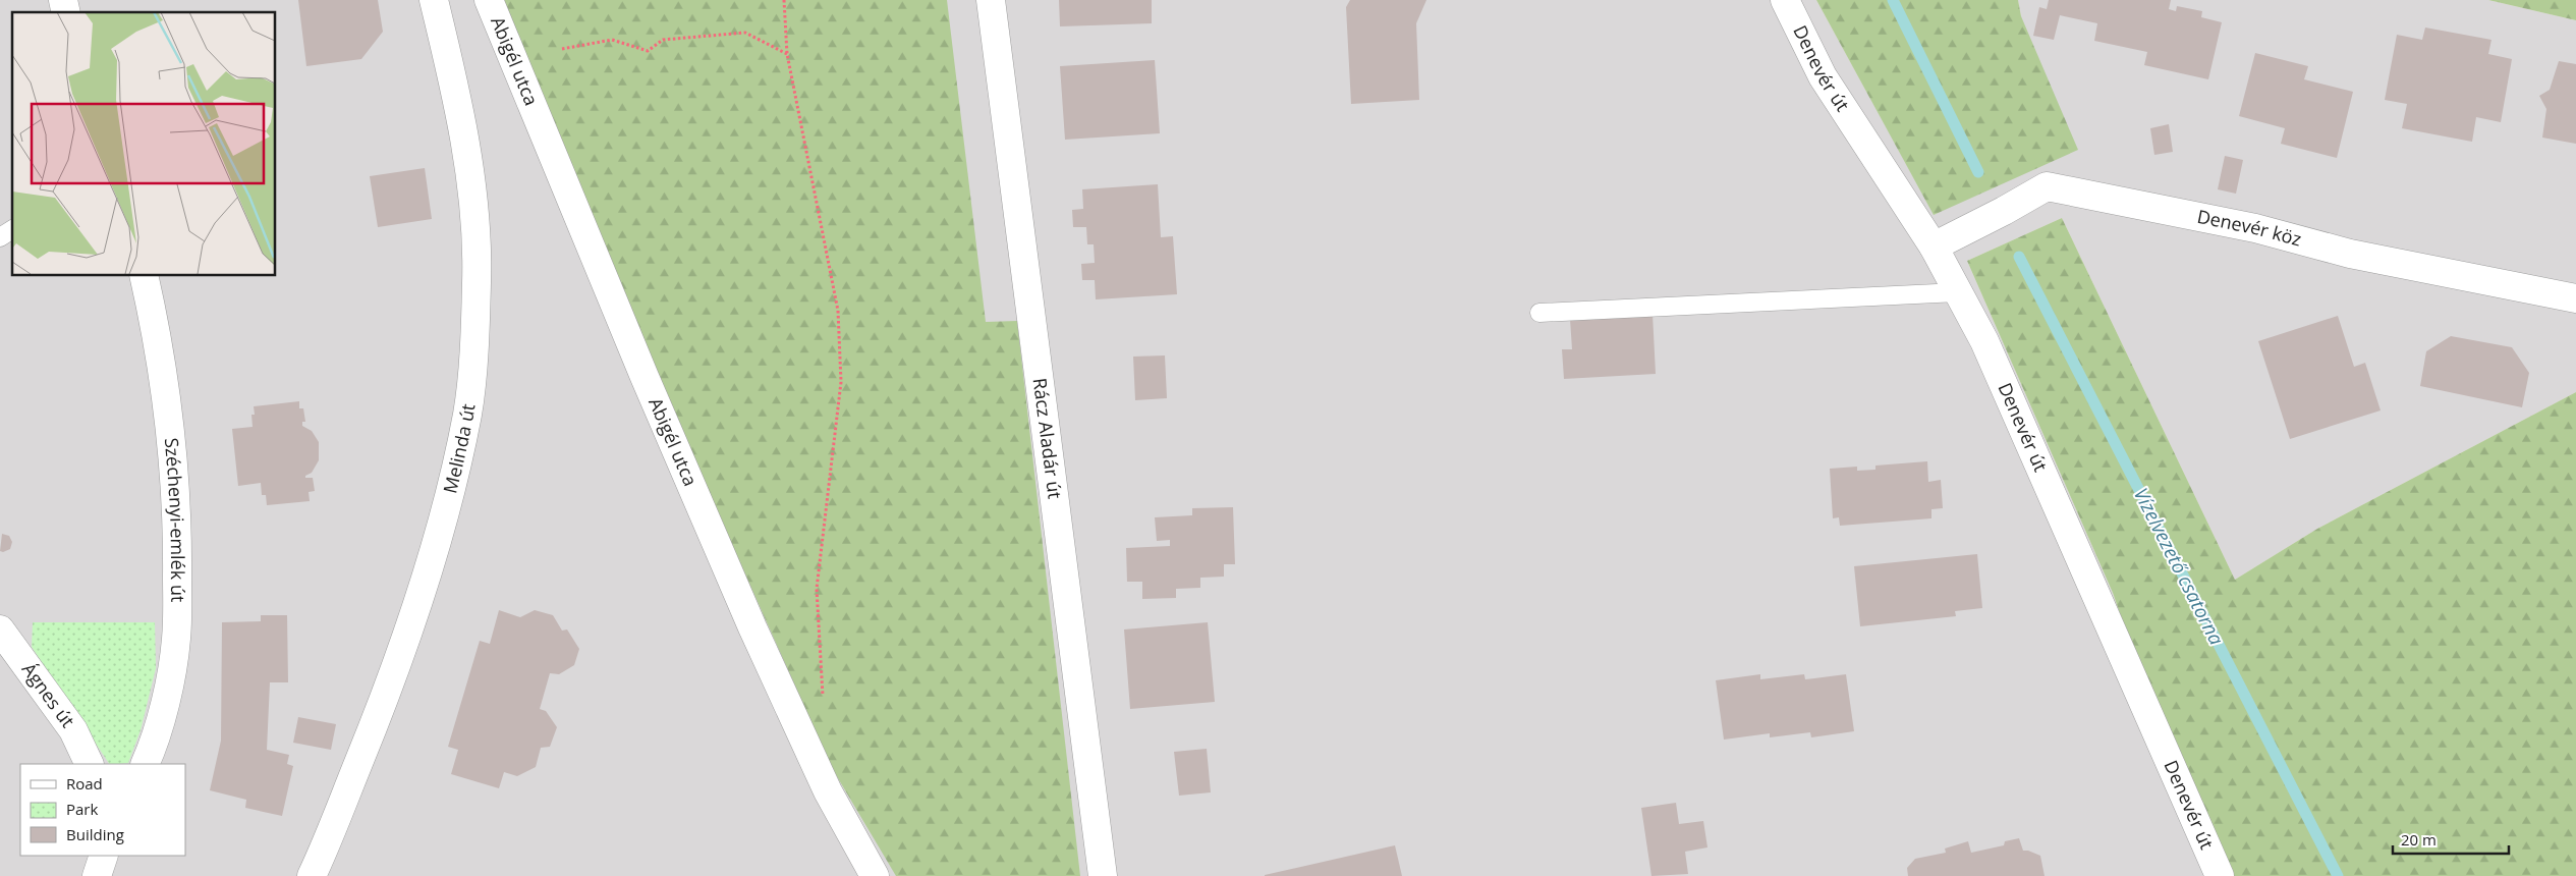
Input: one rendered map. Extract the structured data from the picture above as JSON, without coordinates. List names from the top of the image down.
{
  "streets": {
    "street": [
      "Abigél utca",
      "Denevér út",
      "Denevér köz",
      "Rácz Aladár út",
      "Melinda út",
      "Széchenyi-emlék út",
      "Ágnes út"
    ]
  },
  "crossings": [
    ["Denevér út", "Denevér köz"]
  ],
  "water": ["Vízelvezető csatorna"],
  "legend": ["Road", "Park", "Building"],
  "scale_bar": "20 m"
}
